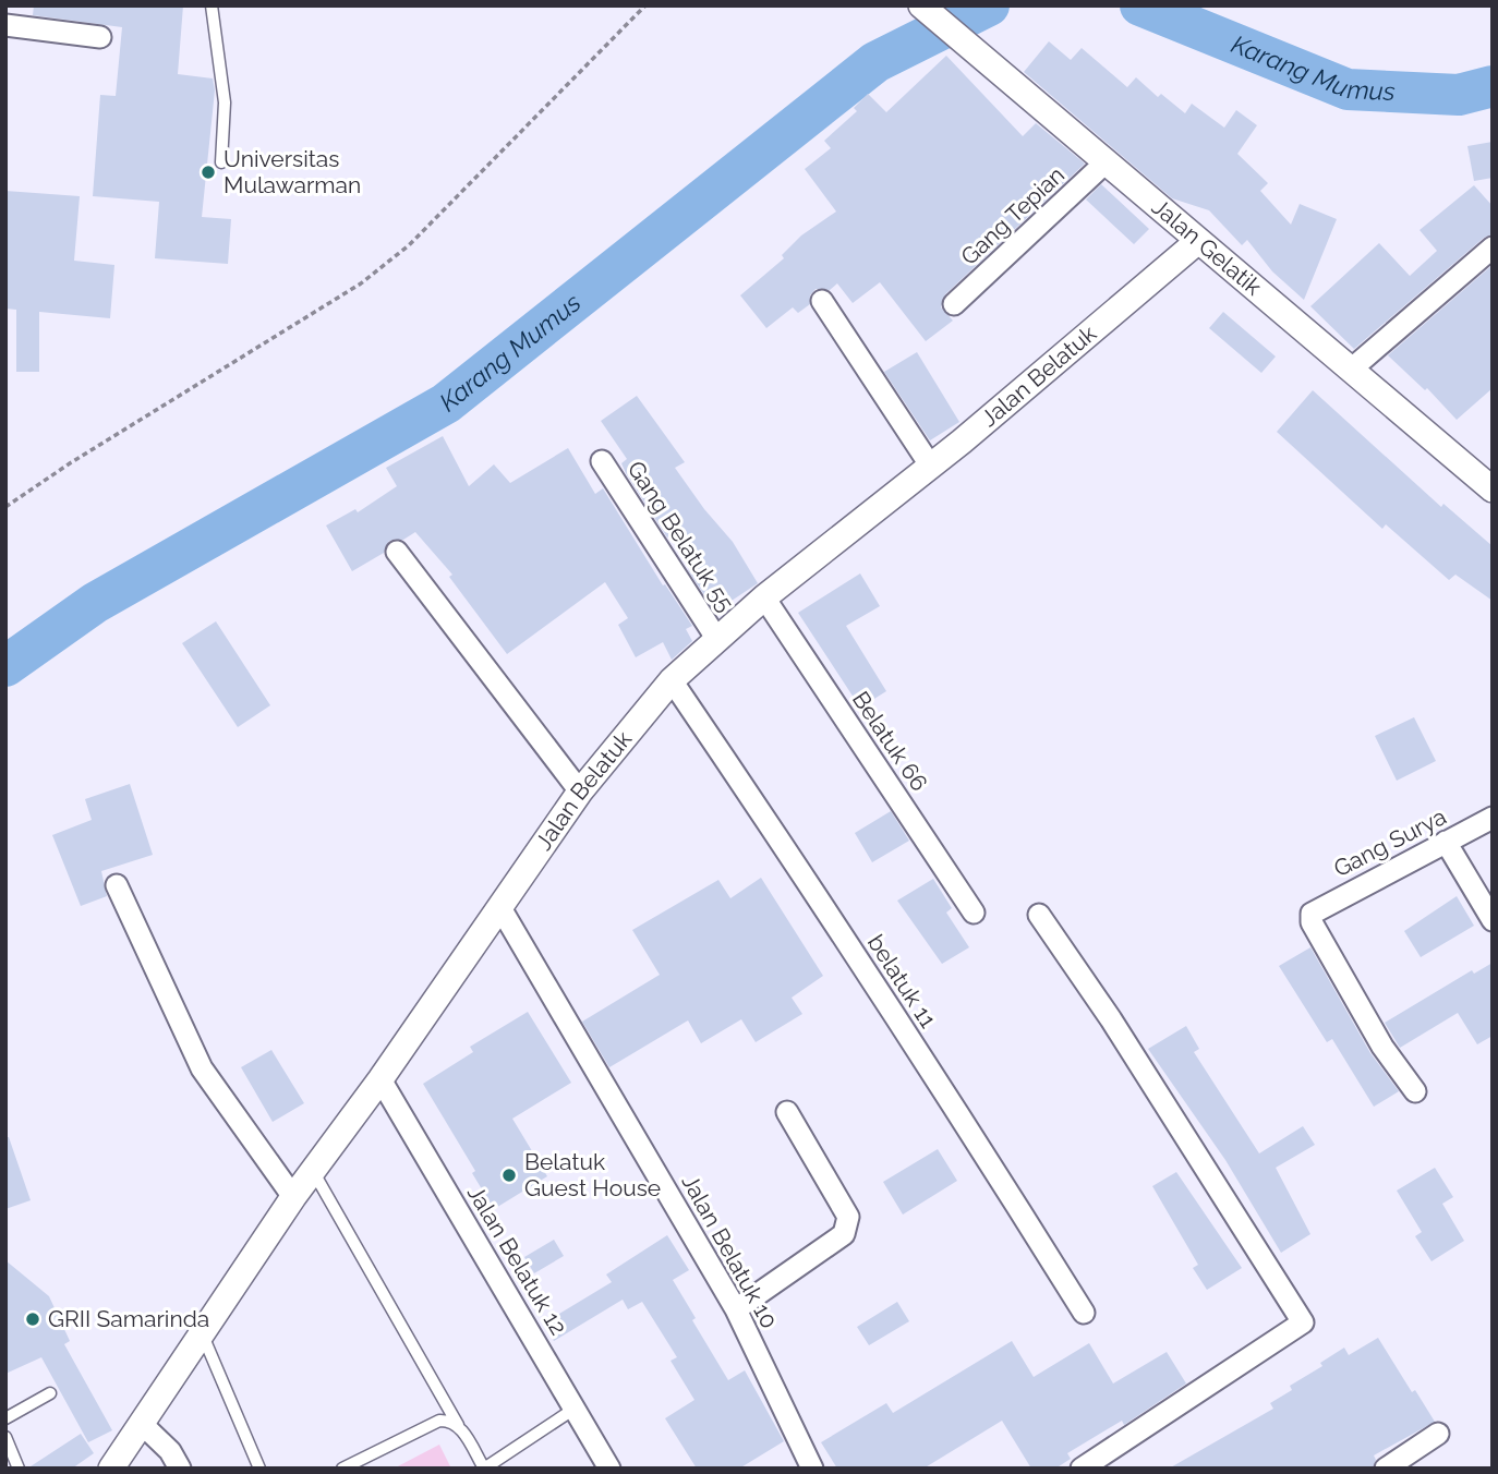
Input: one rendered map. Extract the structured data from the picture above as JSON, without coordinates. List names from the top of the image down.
{
  "streets": {
    "street": [
      "Gang Tepian",
      "Jalan Gelatik",
      "Jalan Belatuk",
      "Gang Belatuk 55",
      "Belatuk 66",
      "Gang Surya",
      "belatuk 11",
      "Jalan Belatuk 10",
      "Jalan Belatuk 12"
    ]
  },
  "crossings": [
    ["Gang Tepian", "Jalan Gelatik"],
    ["Jalan Gelatik", "Jalan Belatuk"],
    ["Jalan Belatuk", "Gang Belatuk 55"],
    ["Jalan Belatuk", "Belatuk 66"],
    ["Jalan Belatuk", "belatuk 11"],
    ["Jalan Belatuk", "Jalan Belatuk 10"],
    ["Jalan Belatuk", "Jalan Belatuk 12"]
  ],
  "water": ["Karang Mumus"],
  "places": ["Universitas Mulawarman", "Belatuk Guest House", "GRII Samarinda"]
}
